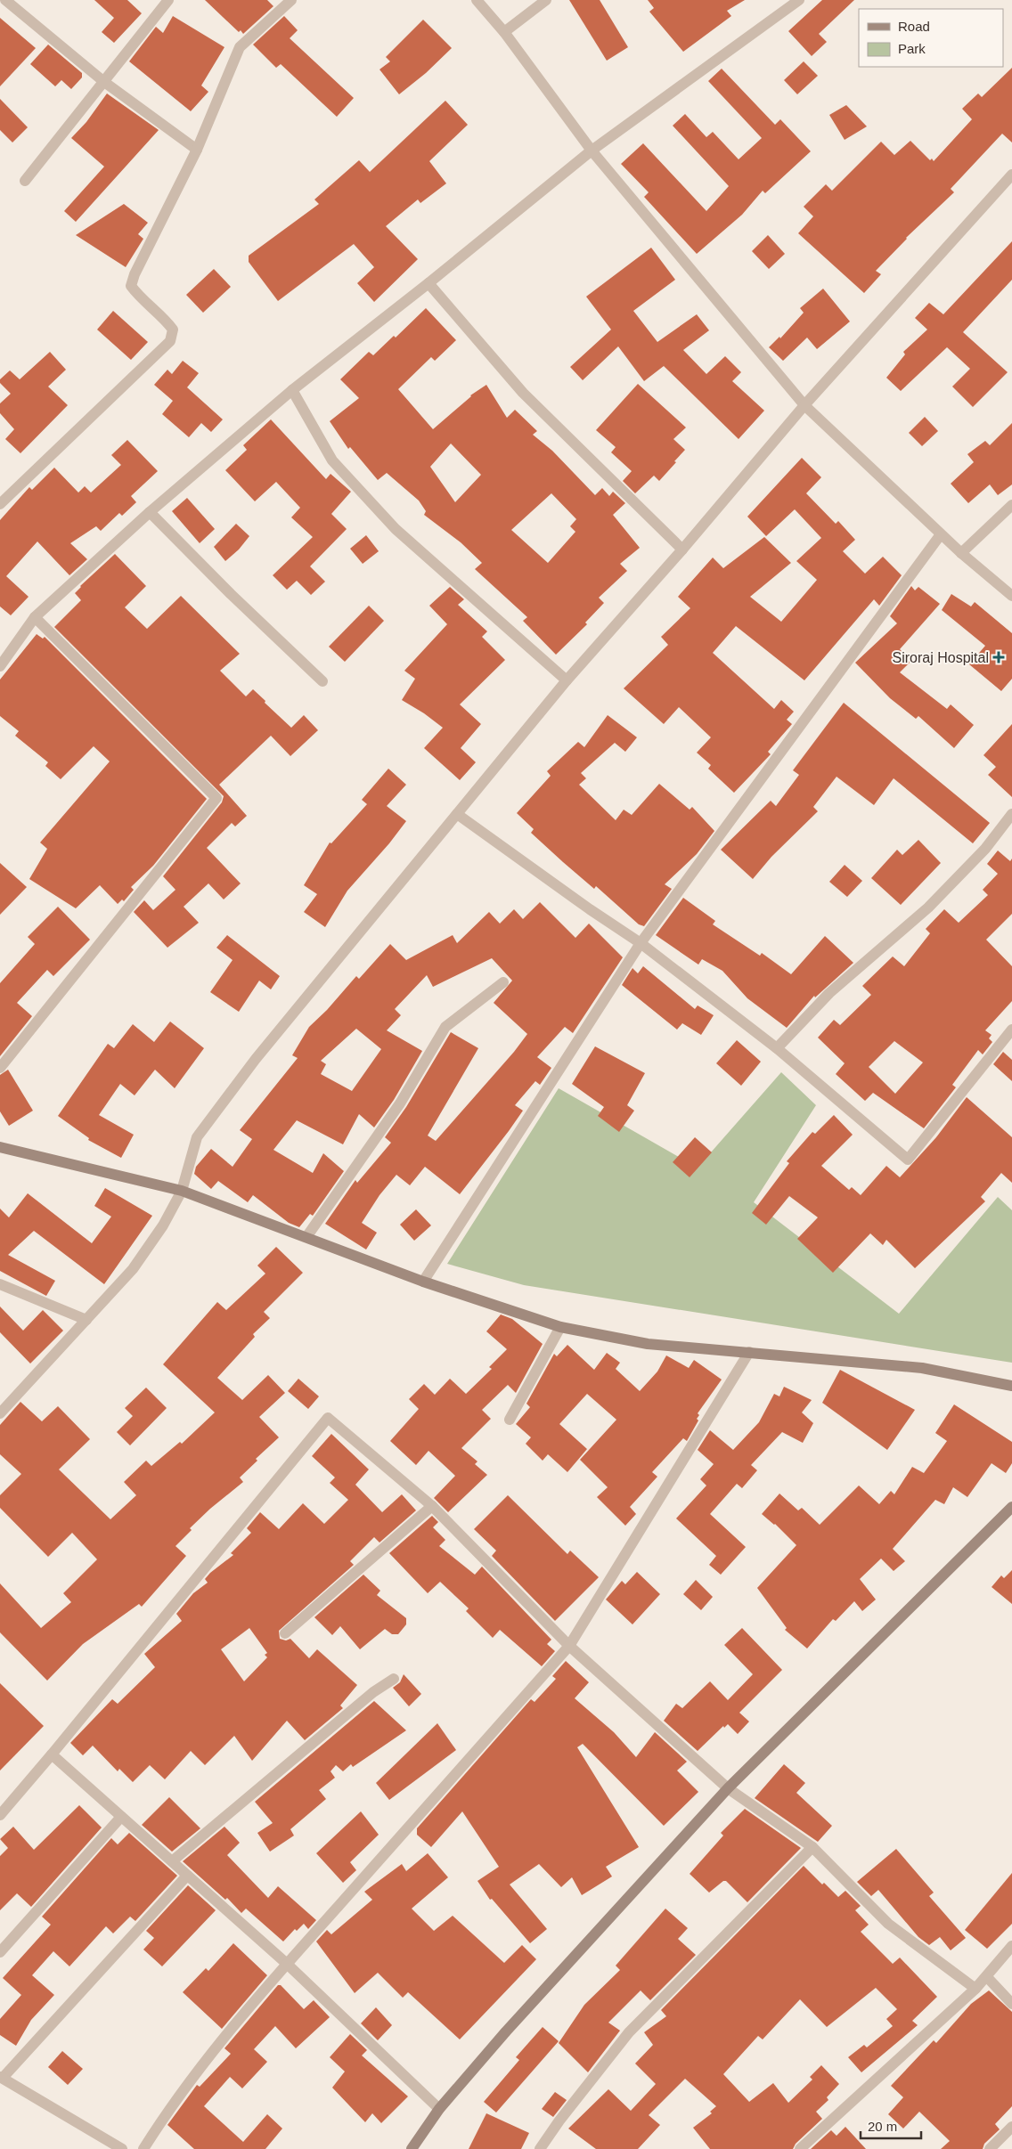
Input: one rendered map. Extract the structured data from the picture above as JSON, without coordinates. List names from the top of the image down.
{
  "places": {
    "health": ["Siroraj Hospital"]
  },
  "legend": ["Road", "Park"],
  "scale_bar": "20 m"
}
